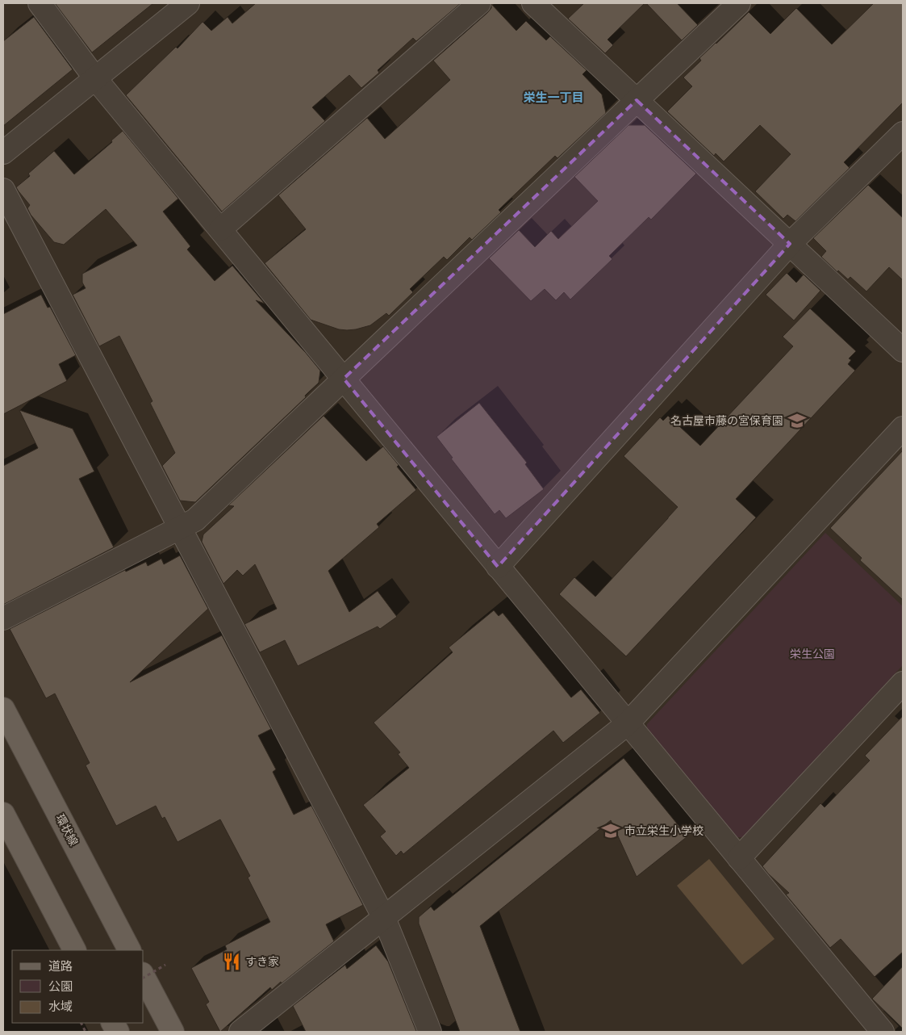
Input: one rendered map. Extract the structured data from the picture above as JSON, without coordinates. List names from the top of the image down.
{
  "streets": {
    "main road": ["環状線"]
  },
  "districts": ["栄生一丁目"],
  "parks": ["栄生公園"],
  "places": {
    "school or university": ["名古屋市藤の宮保育園", "市立栄生小学校"],
    "restaurant": ["すき家"]
  },
  "legend": ["道路", "公園", "水域"]
}
